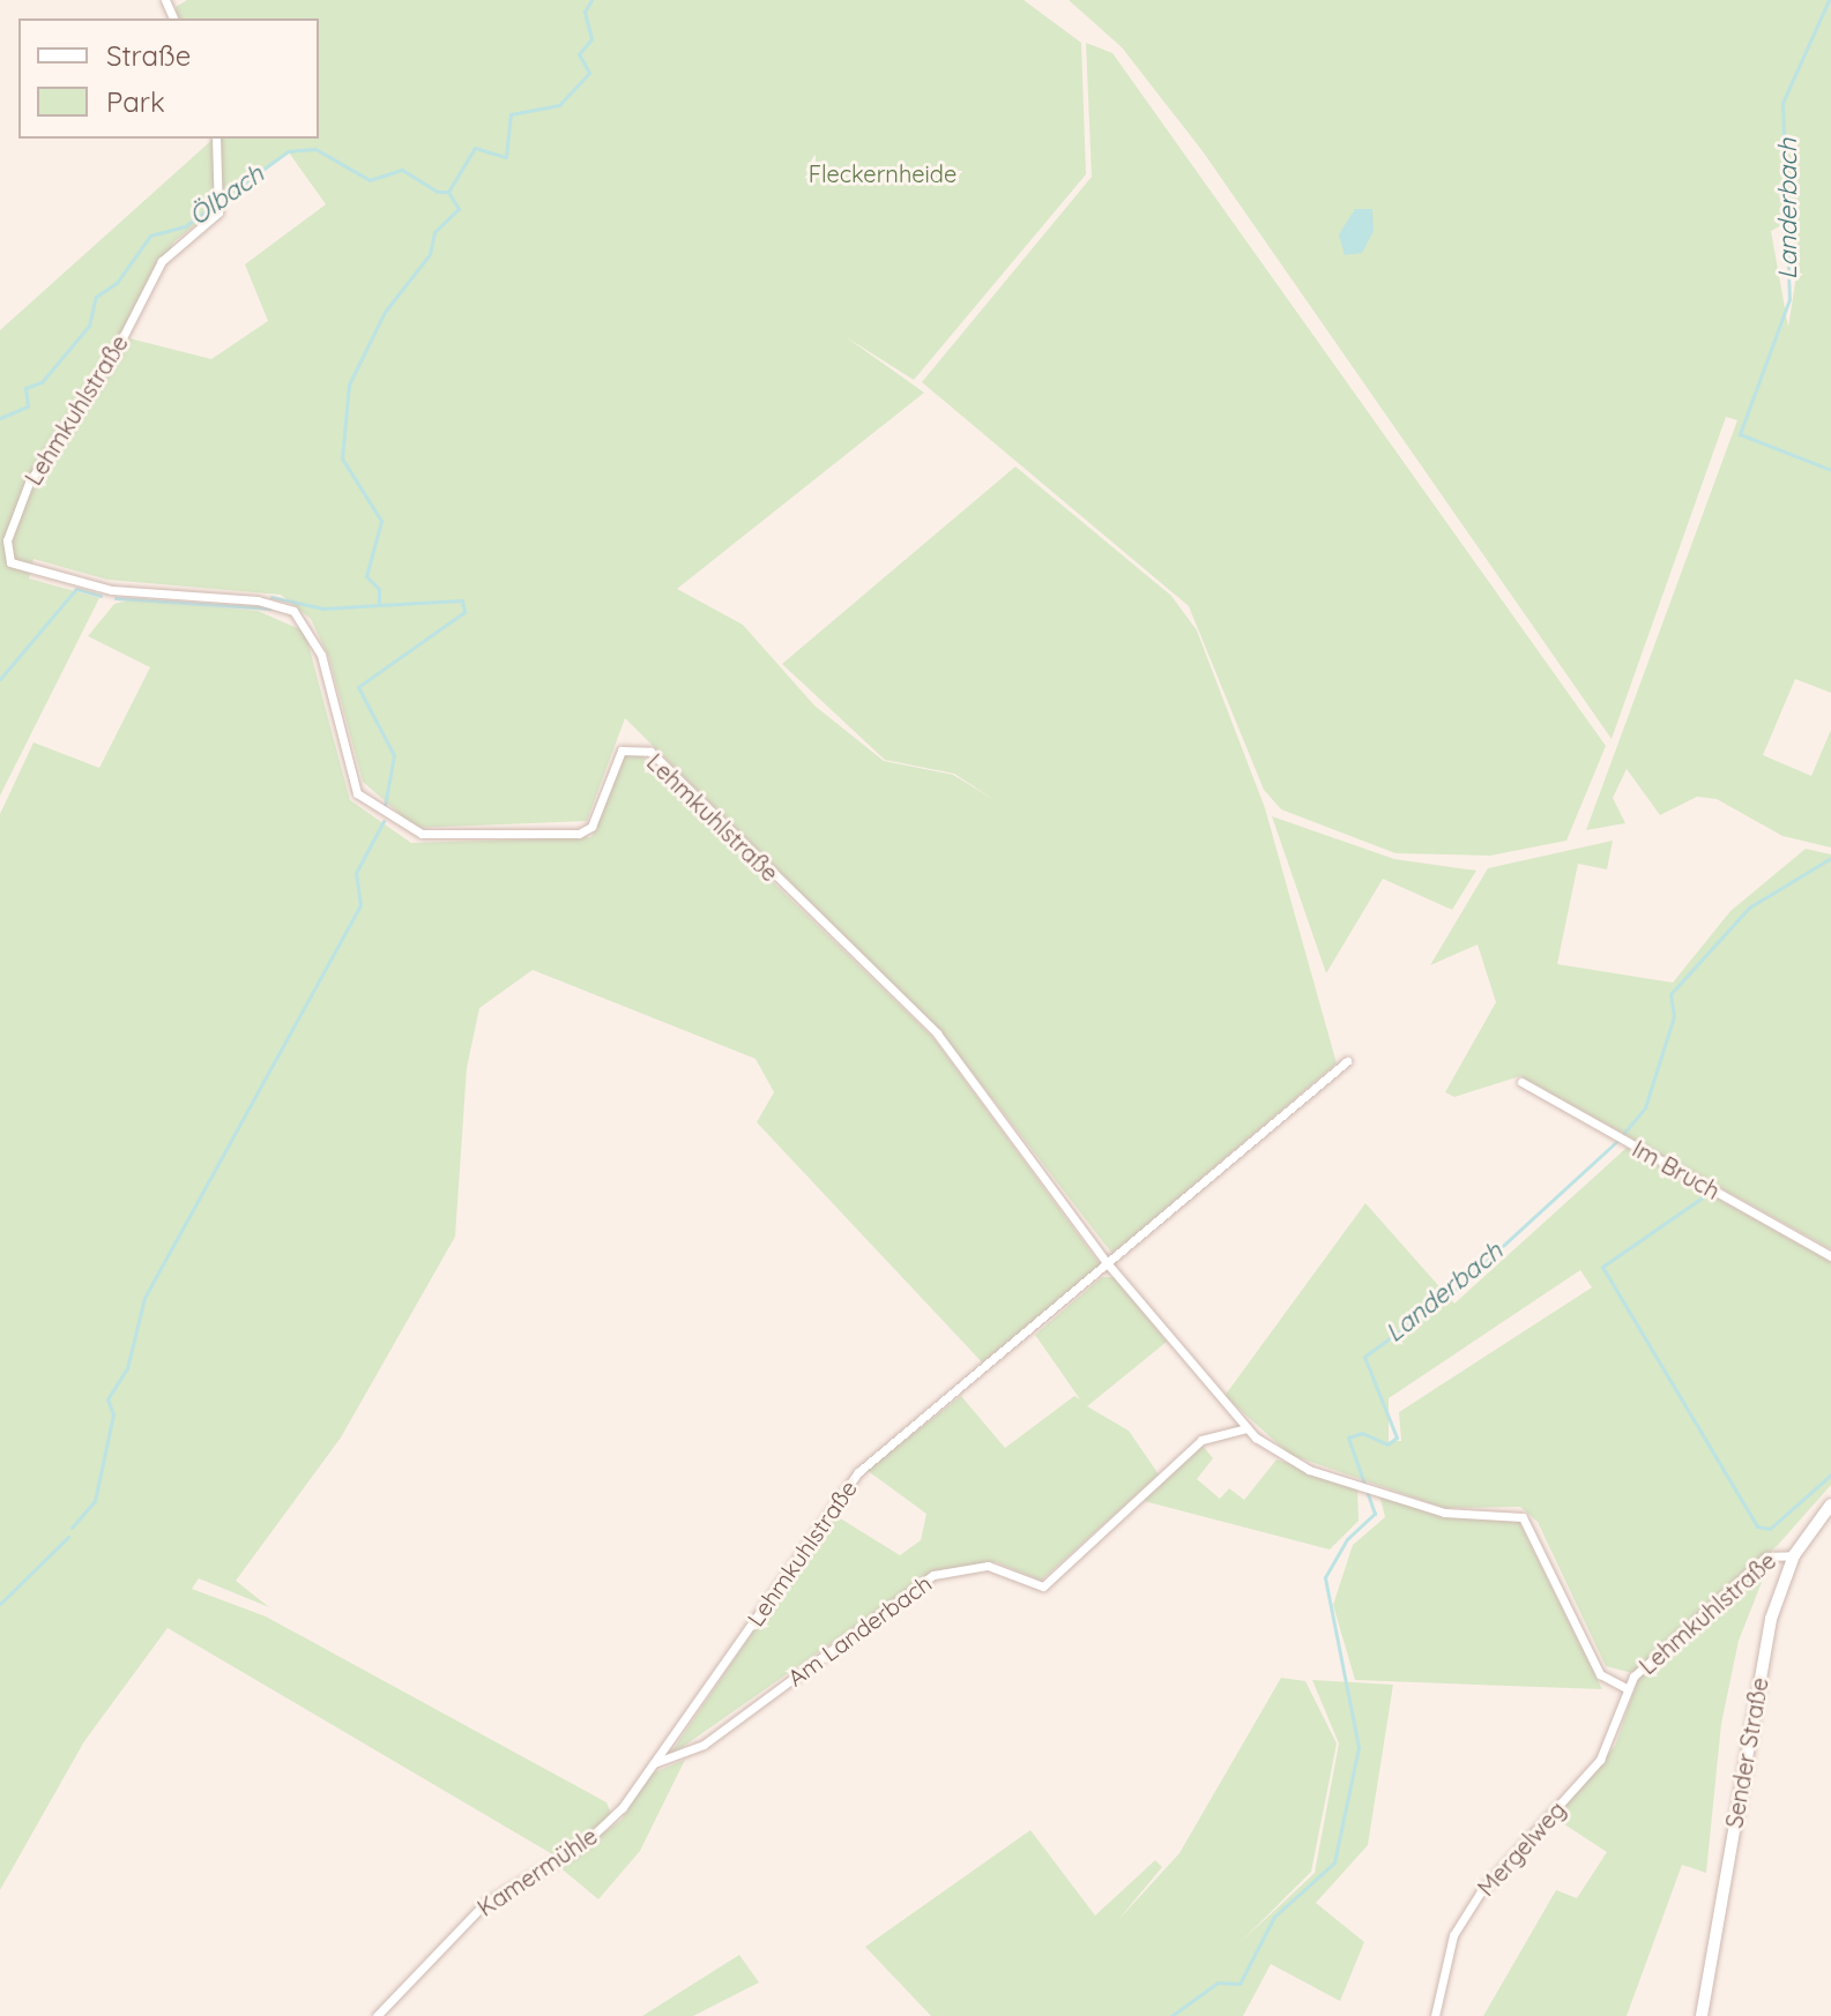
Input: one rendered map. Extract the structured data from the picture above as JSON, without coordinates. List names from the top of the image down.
{
  "streets": {
    "main road": ["Sender Straße"],
    "street": [
      "Lehmkuhlstraße",
      "Im Bruch",
      "Am Landerbach",
      "Mergelweg",
      "Kamermühle"
    ]
  },
  "crossings": [
    ["Lehmkuhlstraße", "Am Landerbach"],
    ["Lehmkuhlstraße", "Sender Straße"],
    ["Lehmkuhlstraße", "Mergelweg"],
    ["Lehmkuhlstraße", "Kamermühle"],
    ["Am Landerbach", "Kamermühle"]
  ],
  "water": ["Ölbach", "Landerbach"],
  "parks": ["Fleckernheide"],
  "legend": ["Straße", "Park"]
}
